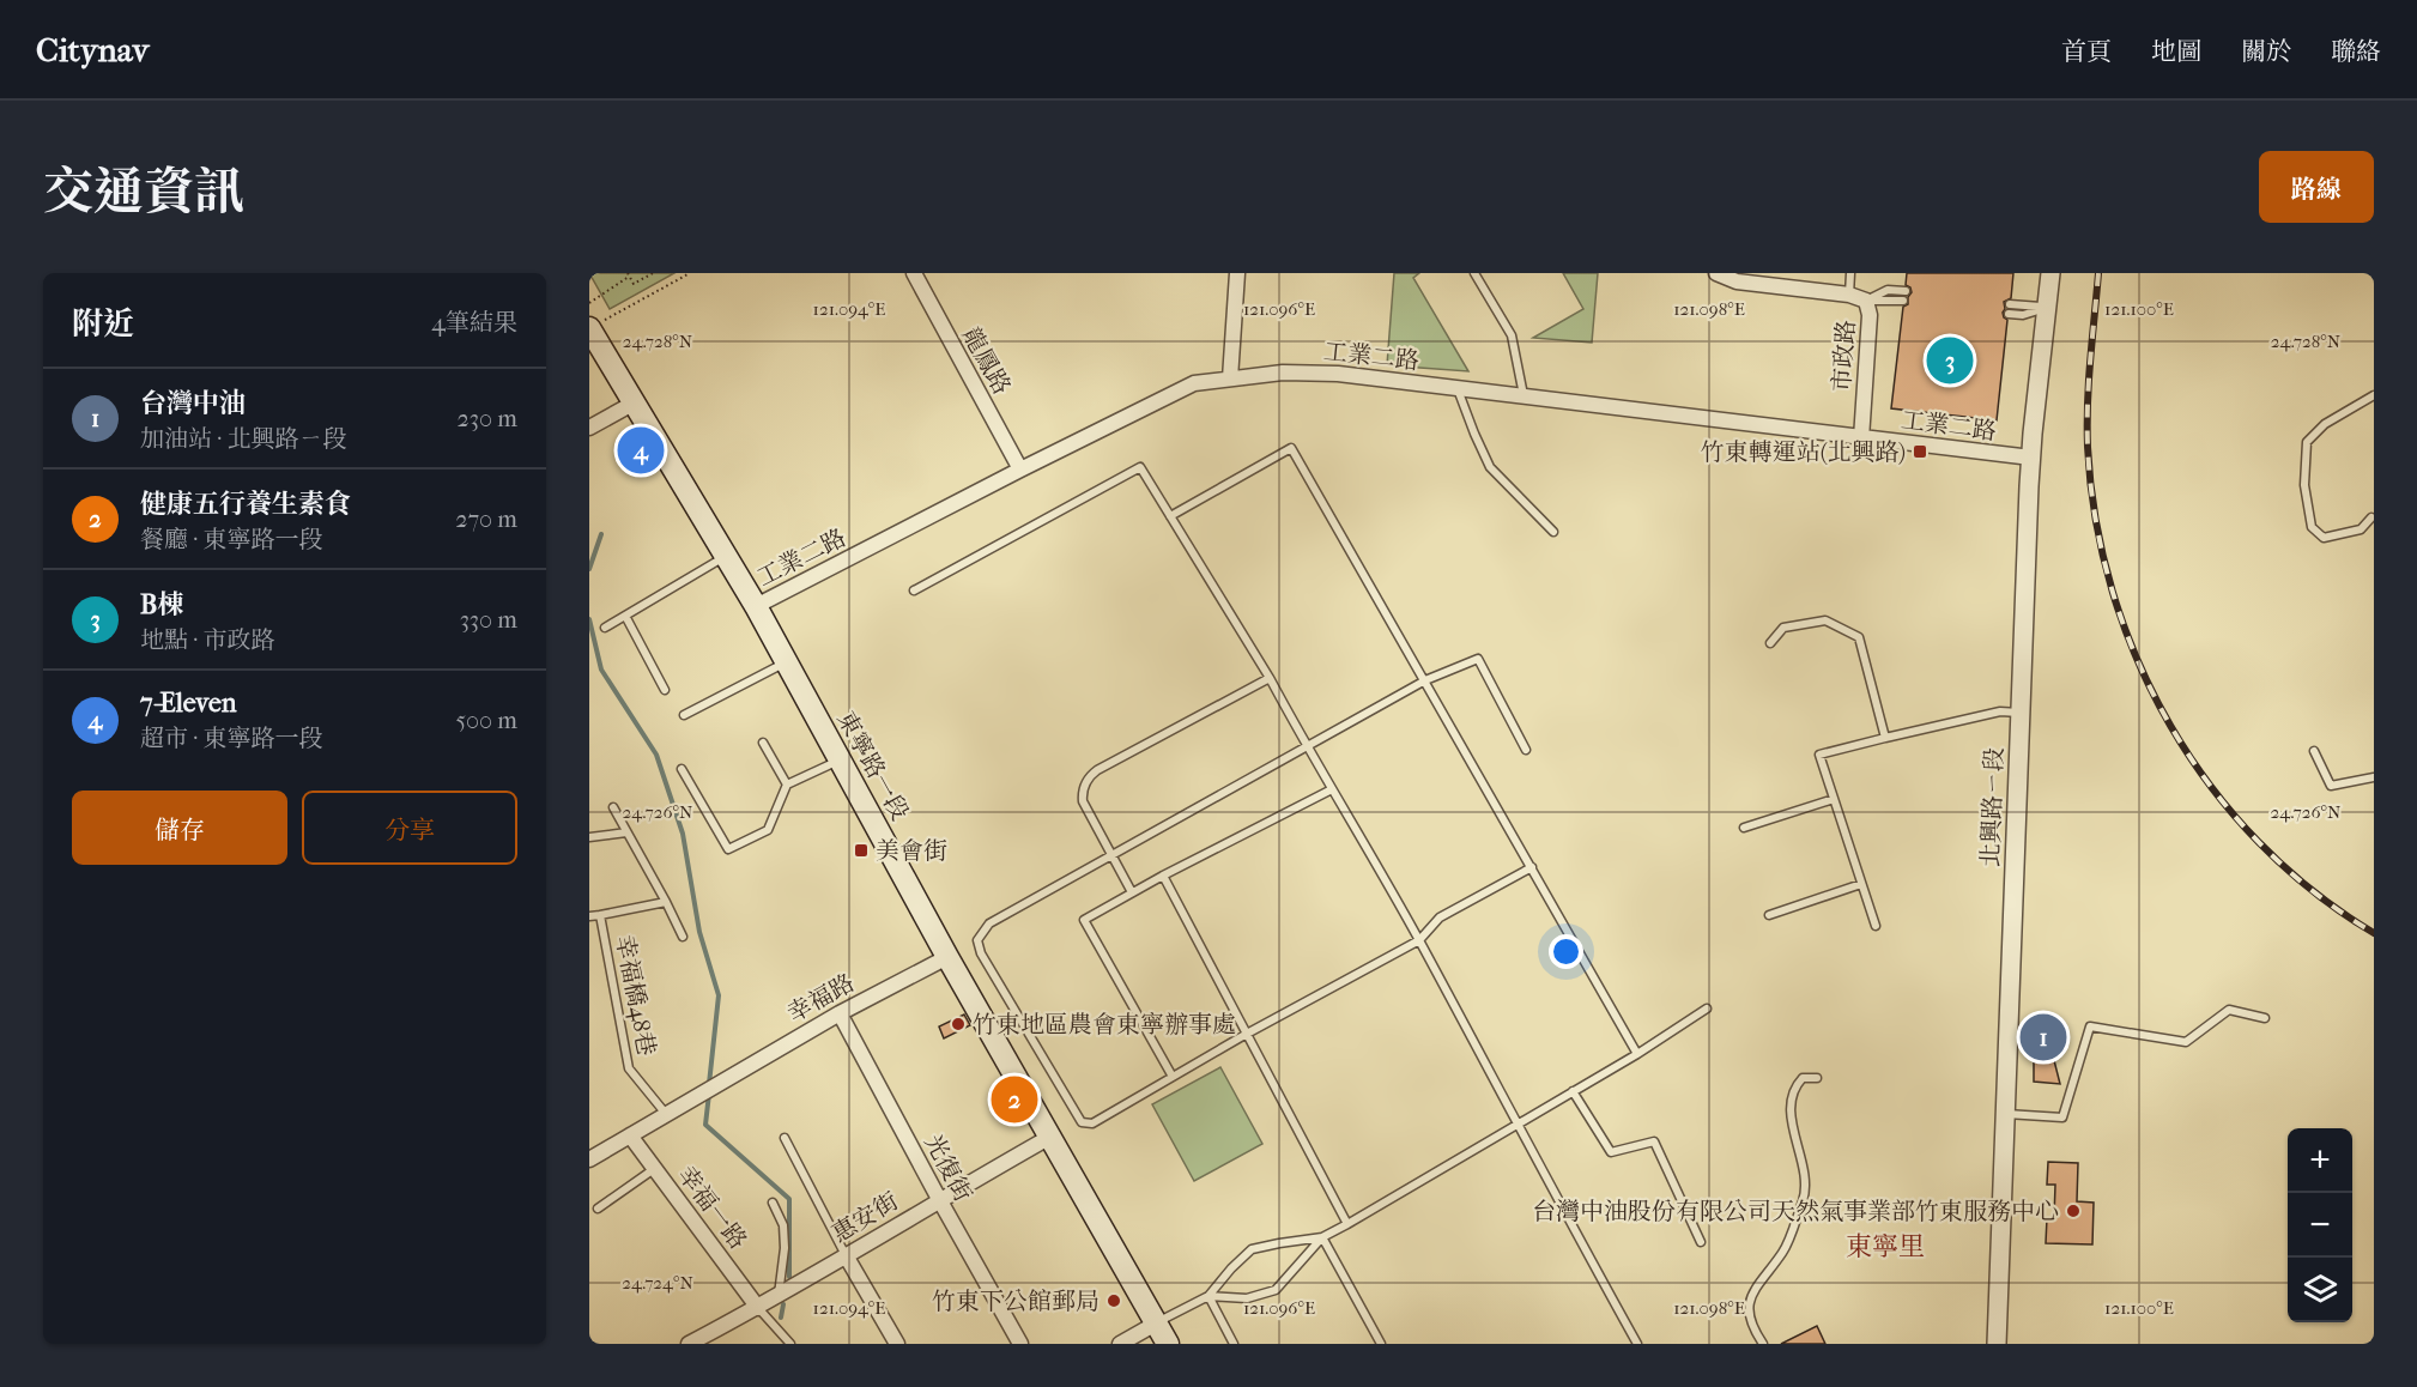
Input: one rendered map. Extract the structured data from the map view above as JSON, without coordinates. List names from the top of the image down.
{
  "streets": {
    "main road": ["東寧路一段"],
    "street": [
      "工業二路",
      "市政路",
      "龍鳳路",
      "北興路ㄧ段",
      "幸福路",
      "光復街",
      "幸福一路",
      "惠安街"
    ],
    "lane": ["幸福橋48巷"]
  },
  "crossings": [
    ["工業二路", "市政路"],
    ["工業二路", "龍鳳路"],
    ["工業二路", "東寧路一段"],
    ["工業二路", "北興路ㄧ段"],
    ["東寧路一段", "幸福路"],
    ["東寧路一段", "惠安街"],
    ["幸福橋48巷", "幸福路"],
    ["幸福路", "光復街"],
    ["光復街", "惠安街"],
    ["幸福一路", "惠安街"]
  ],
  "districts": ["東寧里"],
  "places": {
    "transit": ["竹東轉運站(北興路)", "美會街"],
    "other": ["竹東地區農會東寧辦事處", "台灣中油股份有限公司天然氣事業部竹東服務中心", "竹東下公館郵局"]
  },
  "page": {
    "header": "Citynav",
    "nav": [
      "首頁",
      "地圖",
      "關於",
      "聯絡"
    ],
    "title": "交通資訊",
    "buttons": [
      "路線",
      ["儲存", "分享"]
    ],
    "heading": ["附近", "4筆結果"],
    "pins": [
      "3",
      "4",
      "1",
      "2"
    ],
    "list": [
      {
        "mark": "1",
        "name": "台灣中油",
        "note": "加油站 · 北興路ㄧ段",
        "value": "230 m"
      },
      {
        "mark": "2",
        "name": "健康五行養生素食",
        "note": "餐廳 · 東寧路一段",
        "value": "270 m"
      },
      {
        "mark": "3",
        "name": "B棟",
        "note": "地點 · 市政路",
        "value": "330 m"
      },
      {
        "mark": "4",
        "name": "7-Eleven",
        "note": "超市 · 東寧路一段",
        "value": "500 m"
      }
    ],
    "map_buttons": ["+", "−"]
  },
  "coordinates": [
    "121.094°E",
    "121.096°E",
    "121.098°E",
    "121.100°E",
    "24.728°N",
    "24.726°N",
    "24.724°N"
  ]
}
